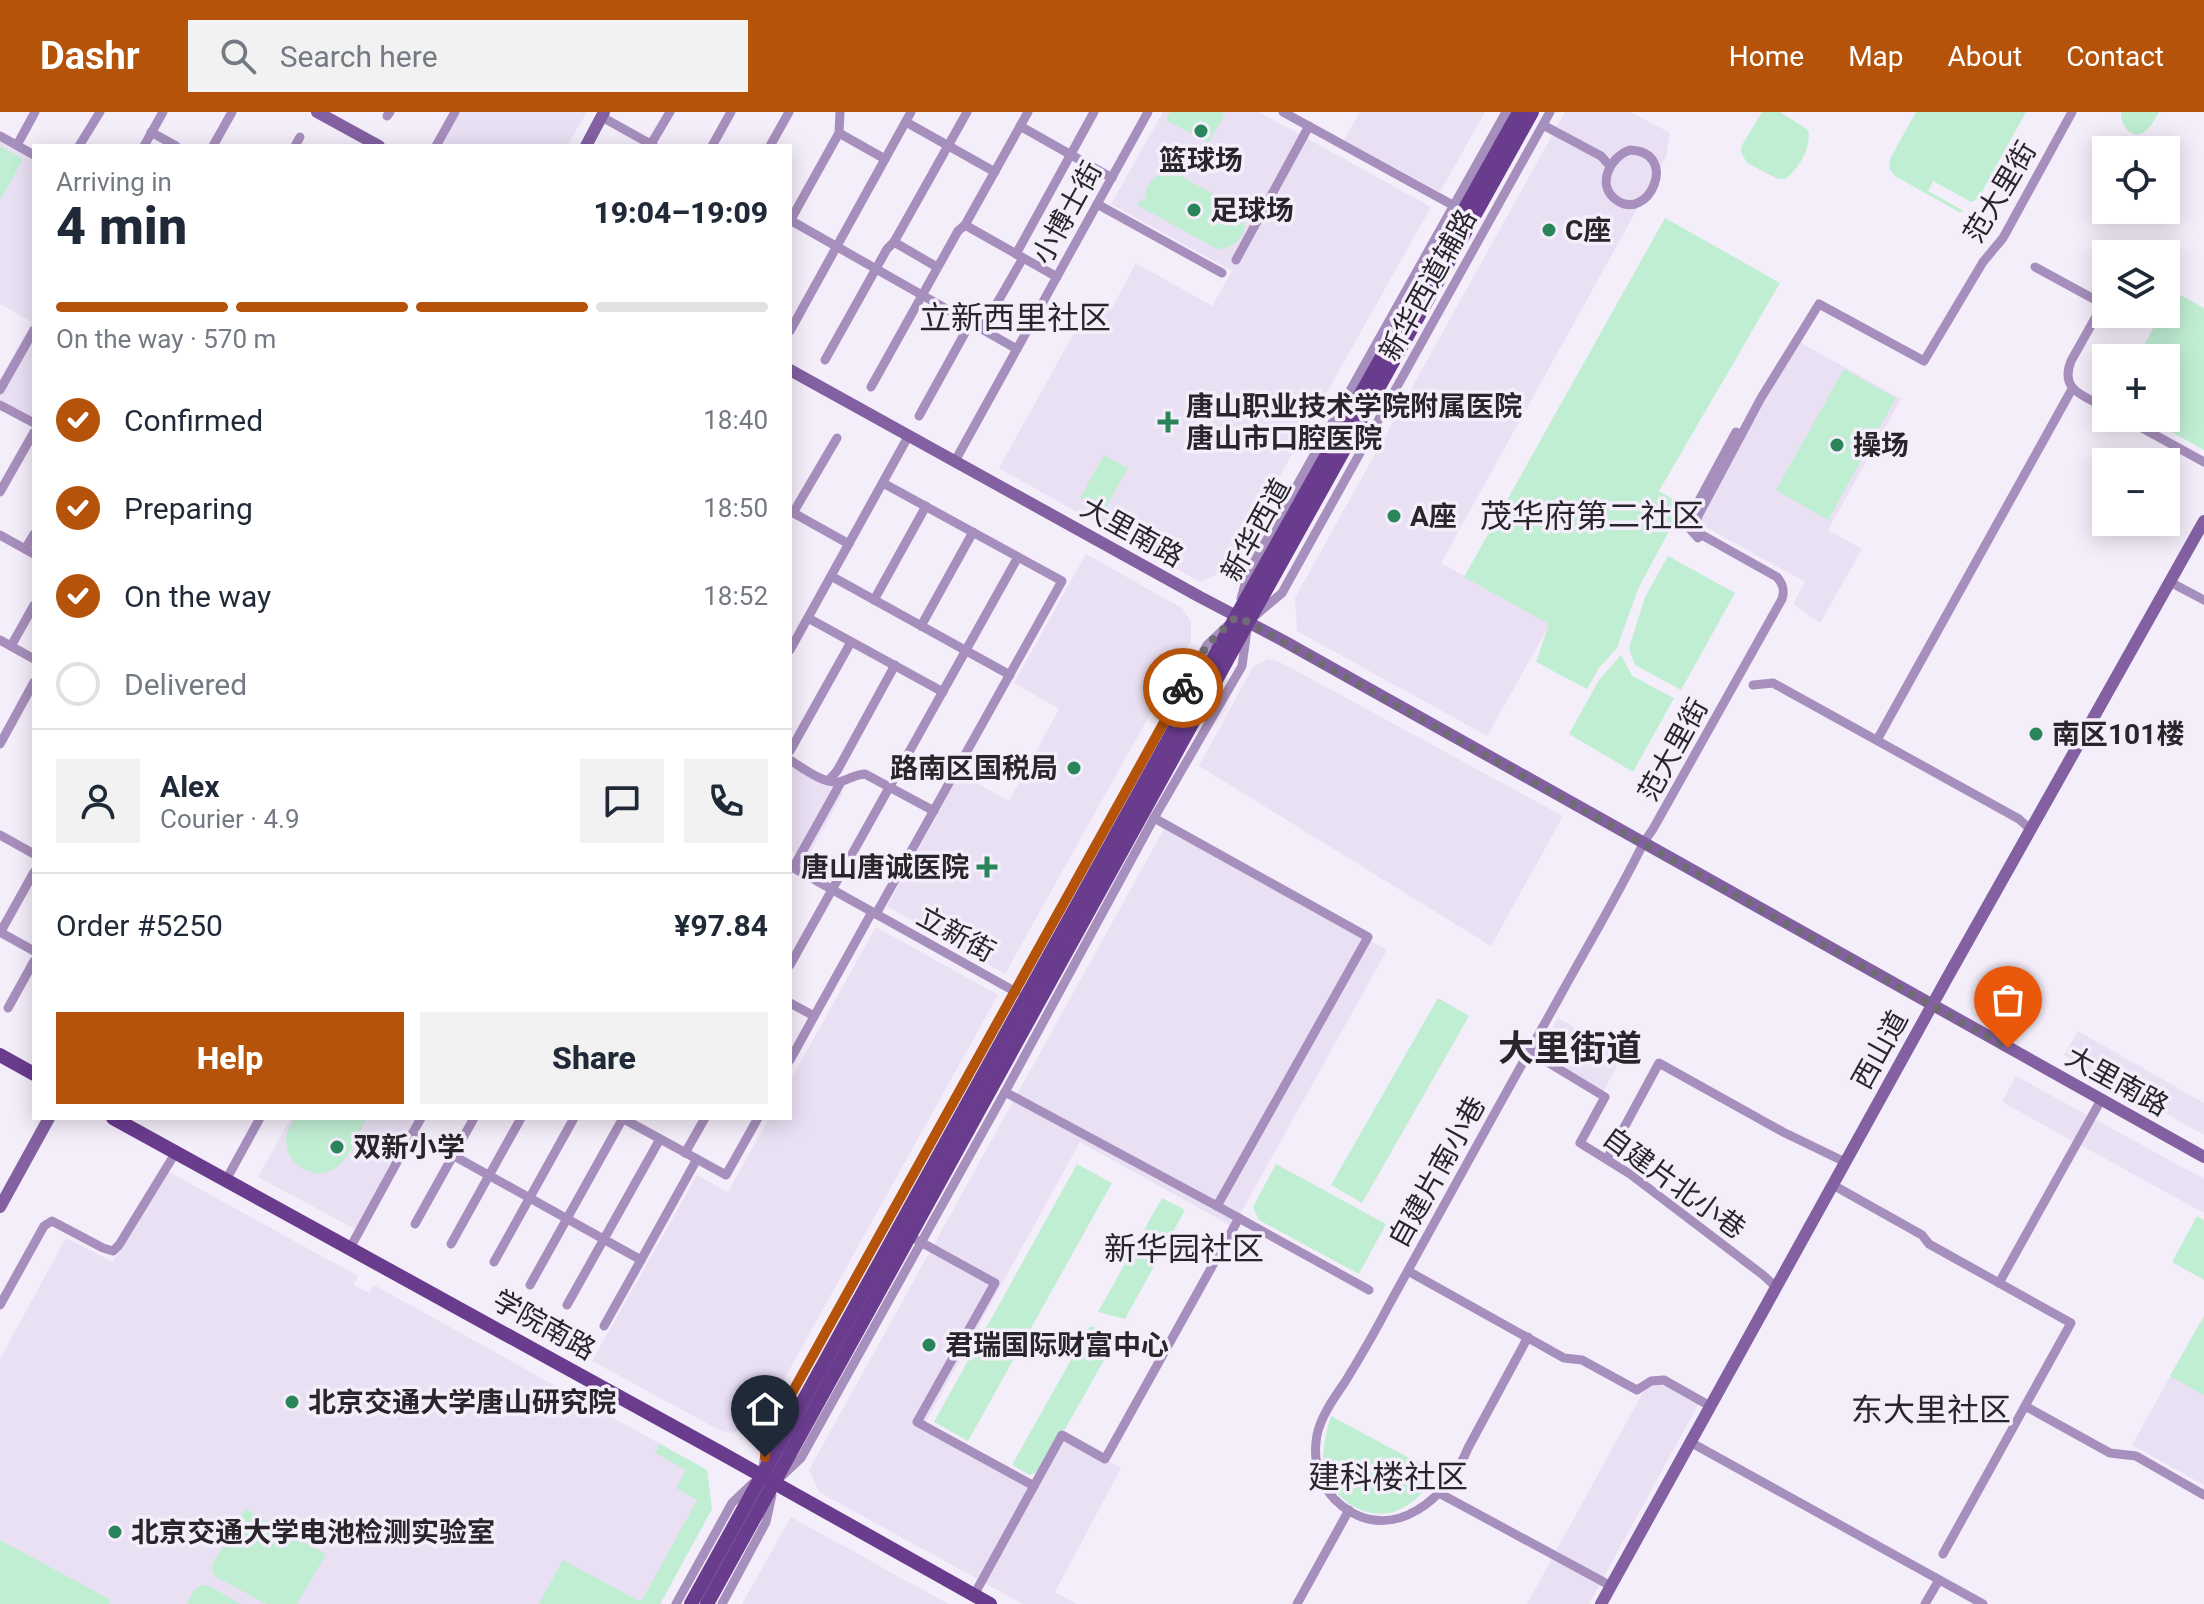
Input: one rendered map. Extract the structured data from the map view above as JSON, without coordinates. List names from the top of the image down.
{
  "streets": {
    "main road": ["新华西道", "学院南路"],
    "street": [
      "范大里街",
      "小博士街",
      "新华西道辅路",
      "大里南路",
      "立新街",
      "西山道",
      "自建片南小巷",
      "自建片北小巷"
    ]
  },
  "crossings": [
    ["范大里街", "大里南路"],
    ["范大里街", "自建片南小巷"],
    ["小博士街", "大里南路"],
    ["新华西道辅路", "新华西道"],
    ["新华西道辅路", "大里南路"],
    ["新华西道辅路", "立新街"],
    ["新华西道辅路", "学院南路"],
    ["新华西道", "大里南路"],
    ["新华西道", "学院南路"],
    ["大里南路", "西山道"],
    ["大里南路", "自建片南小巷"],
    ["西山道", "自建片北小巷"],
    ["自建片南小巷", "自建片北小巷"]
  ],
  "districts": [
    "立新西里社区",
    "茂华府第二社区",
    "大里街道",
    "新华园社区",
    "东大里社区",
    "建科楼社区"
  ],
  "places": {
    "other": [
      "篮球场",
      "足球场",
      "C座",
      "操场",
      "A座",
      "南区101楼",
      "路南区国税局",
      "双新小学",
      "君瑞国际财富中心",
      "北京交通大学唐山研究院",
      "北京交通大学电池检测实验室"
    ],
    "health": ["唐山职业技术学院附属医院 唐山市口腔医院", "唐山唐诚医院"]
  },
  "page": {
    "header": "Dashr",
    "search": "Search here",
    "nav": [
      "Home",
      "Map",
      "About",
      "Contact"
    ],
    "map_buttons": ["+", "−"],
    "heading": ["4 min", "Arriving in", "19:04–19:09"],
    "panel": [
      "Alex",
      "Courier · 4.9",
      "Order #5250",
      "¥97.84"
    ],
    "bar": "On the way · 570 m",
    "list": [
      ["Confirmed", "18:40"],
      ["Preparing", "18:50"],
      ["On the way", "18:52"],
      "Delivered"
    ],
    "buttons": ["Help", "Share"]
  }
}
